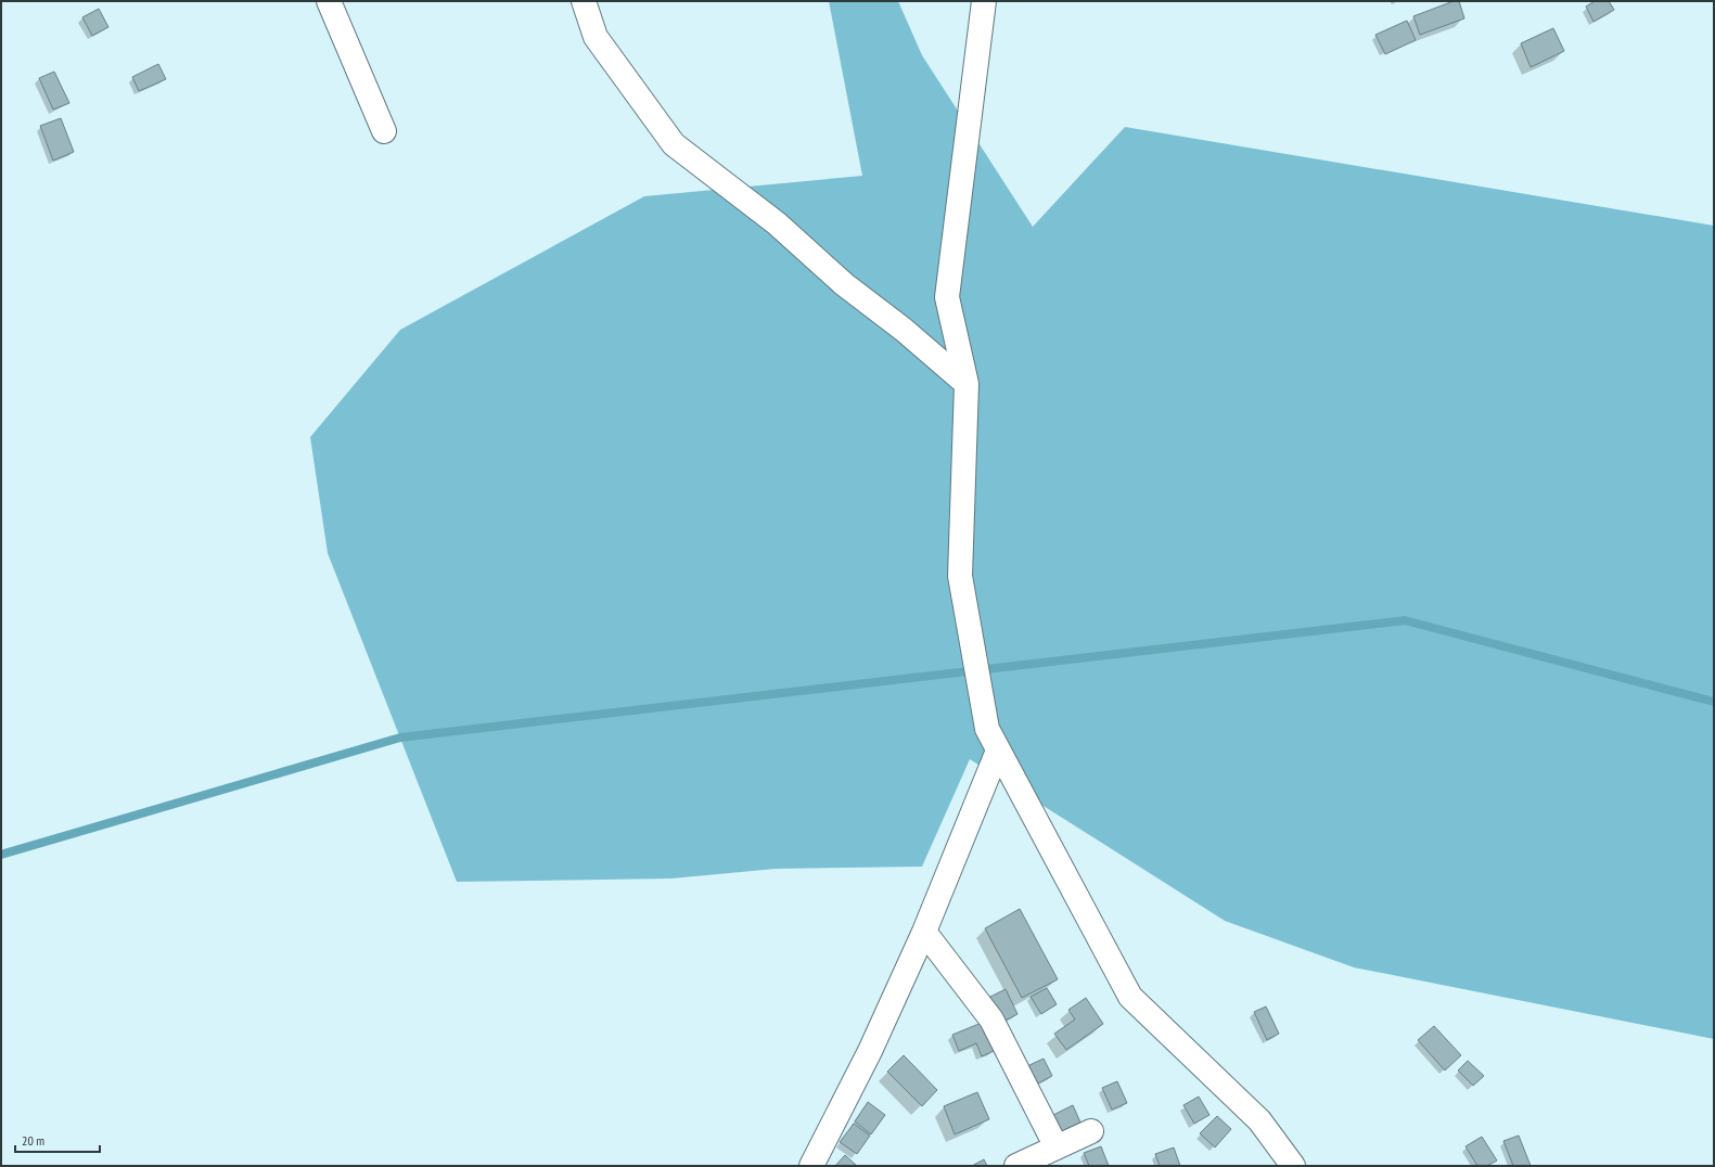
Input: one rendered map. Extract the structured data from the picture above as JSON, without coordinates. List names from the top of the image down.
{
  "scale_bar": "20 m"
}
